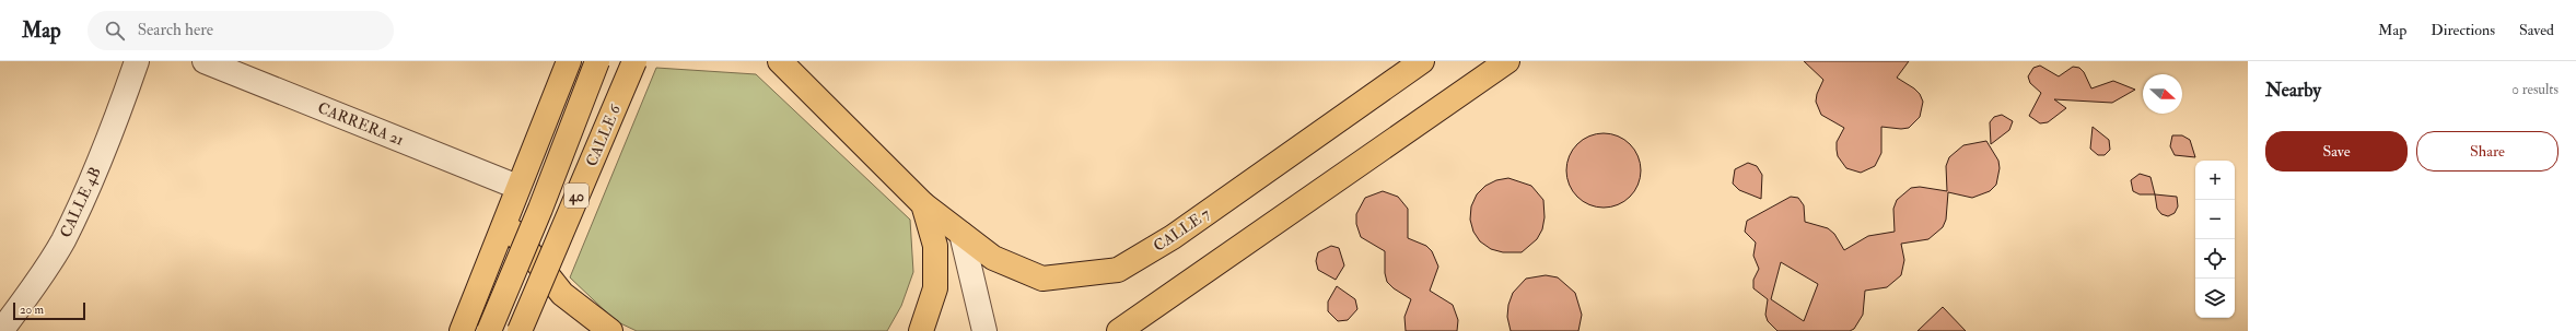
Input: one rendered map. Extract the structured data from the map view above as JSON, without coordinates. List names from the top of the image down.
{
  "streets": {
    "main road": ["CALLE 6", "40", "CALLE 7"],
    "street": ["CARRERA 21", "CALLE 4B"]
  },
  "scale_bar": "20 m",
  "north": "right",
  "page": {
    "header": "Map",
    "search": "Search here",
    "nav": ["Map", "Directions", "Saved"],
    "heading": ["Nearby", "0 results"],
    "buttons": ["Save", "Share"],
    "map_buttons": ["+", "−"],
    "scale": "20 m"
  }
}
